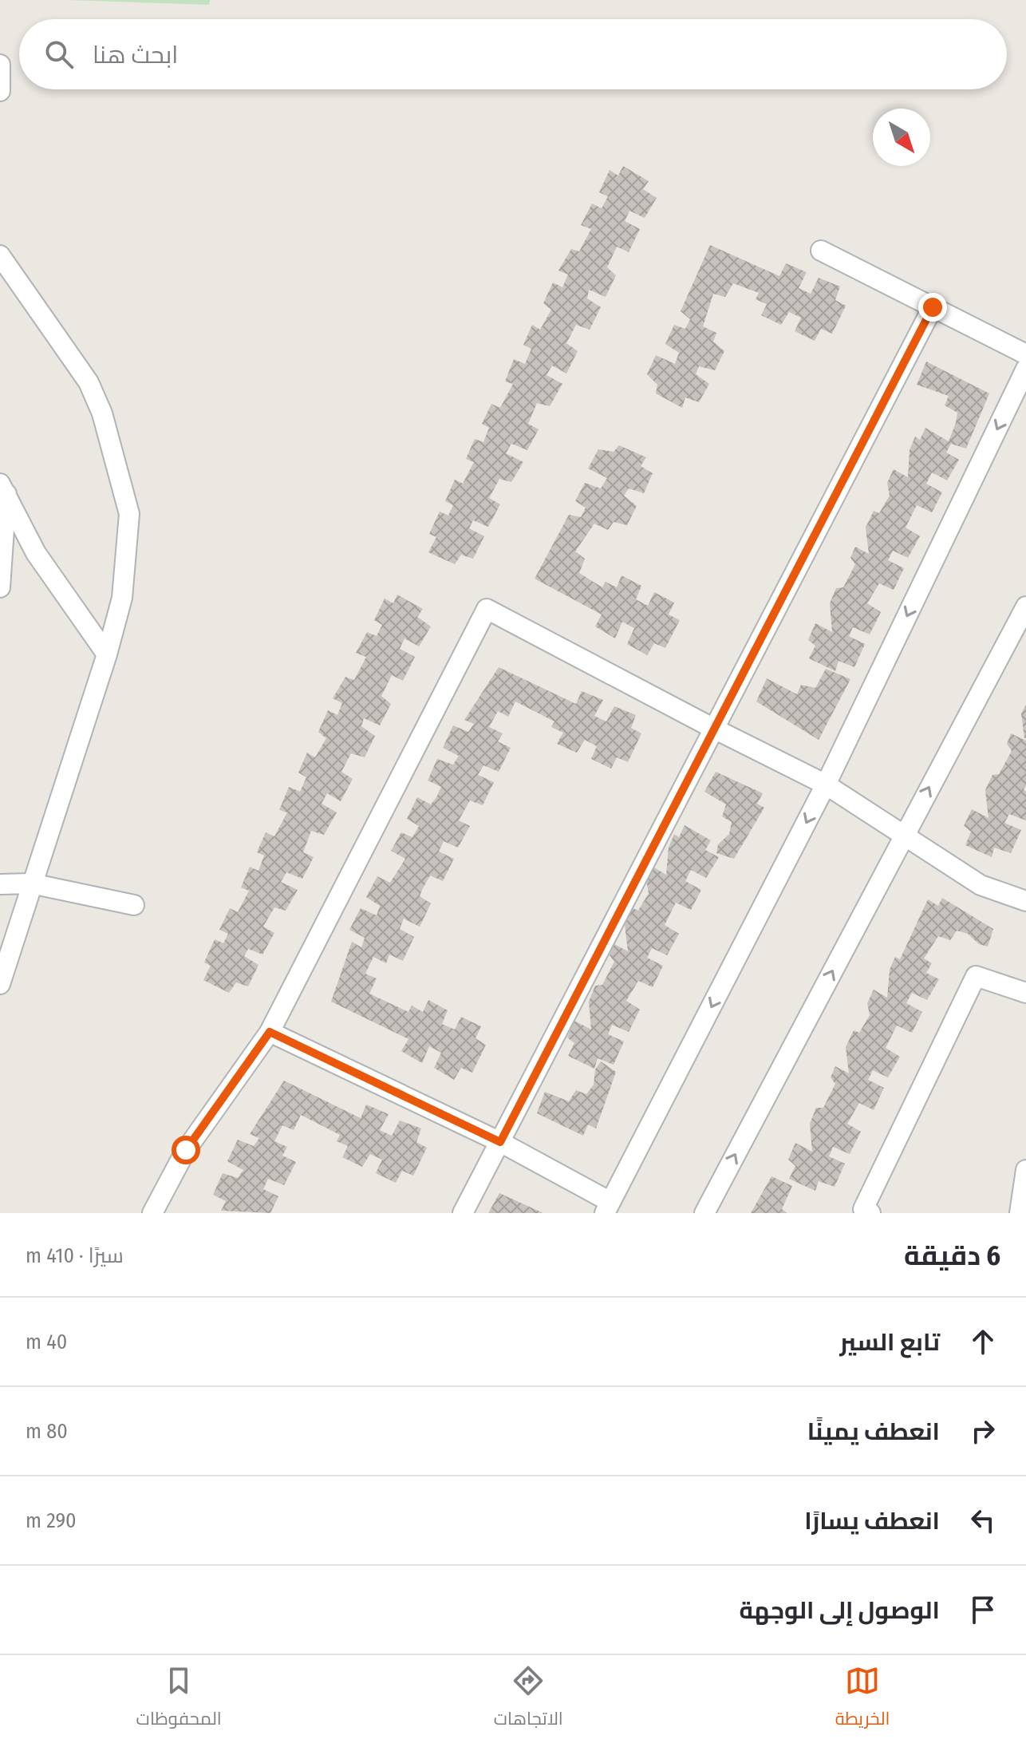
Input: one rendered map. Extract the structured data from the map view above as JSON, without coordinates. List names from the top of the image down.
{
  "north": "bottom right",
  "page": {
    "search": "ابحث هنا",
    "heading": ["6 دقيقة", "سيرًا · 410 m"],
    "list": [
      ["تابع السير", "40 m"],
      ["انعطف يمينًا", "80 m"],
      ["انعطف يسارًا", "290 m"],
      "الوصول إلى الوجهة"
    ],
    "nav": ["الخريطة", "الاتجاهات", "المحفوظات"]
  }
}
